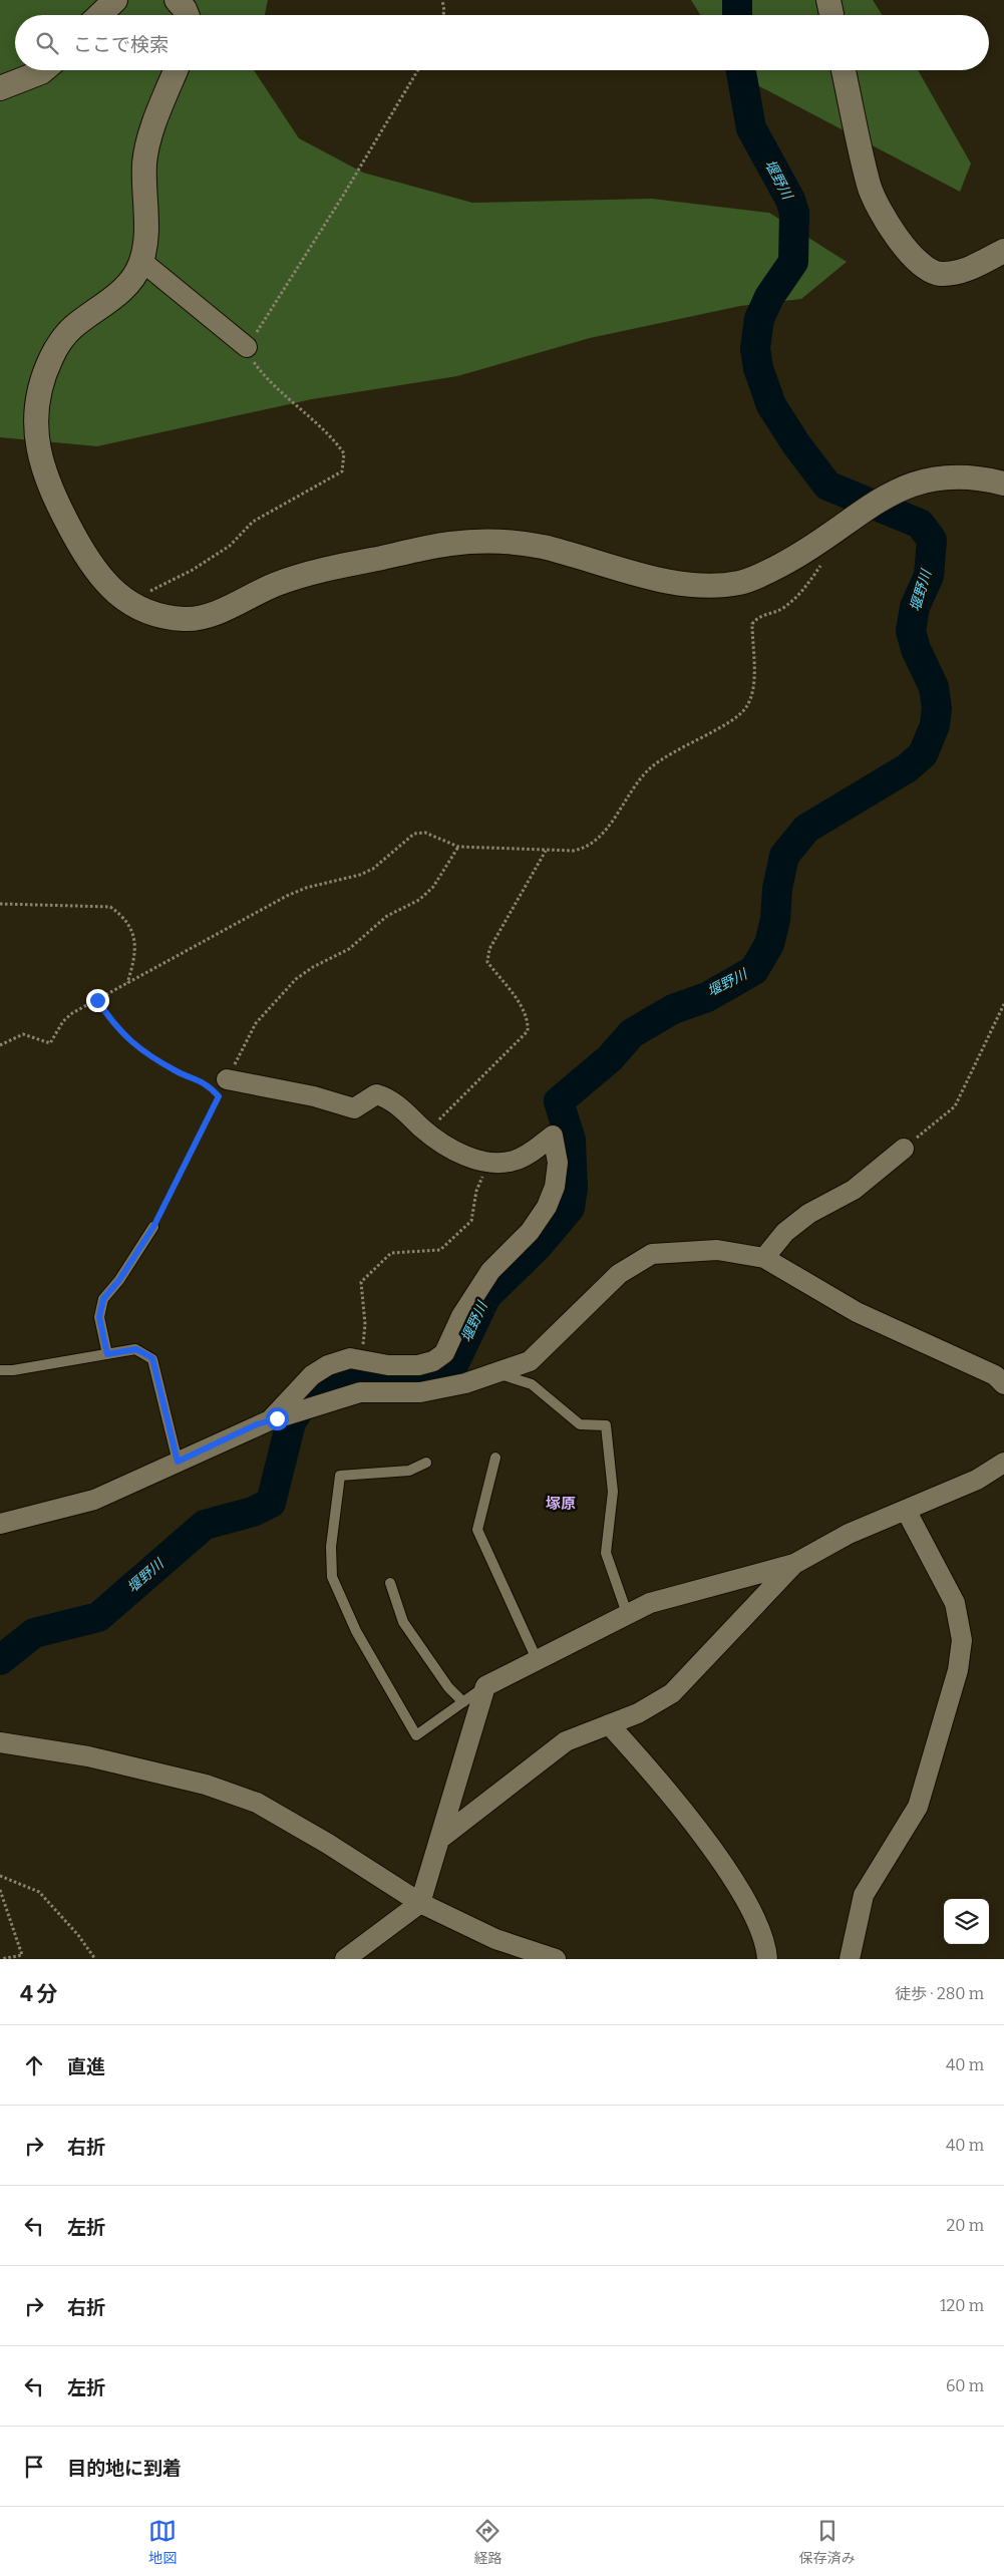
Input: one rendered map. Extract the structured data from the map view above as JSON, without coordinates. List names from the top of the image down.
{
  "districts": ["塚原"],
  "water": ["堰野川"],
  "page": {
    "search": "ここで検索",
    "heading": ["4 分", "徒歩 · 280 m"],
    "list": [
      ["直進", "40 m"],
      ["右折", "40 m"],
      ["左折", "20 m"],
      ["右折", "120 m"],
      ["左折", "60 m"],
      "目的地に到着"
    ],
    "nav": ["地図", "経路", "保存済み"]
  }
}
